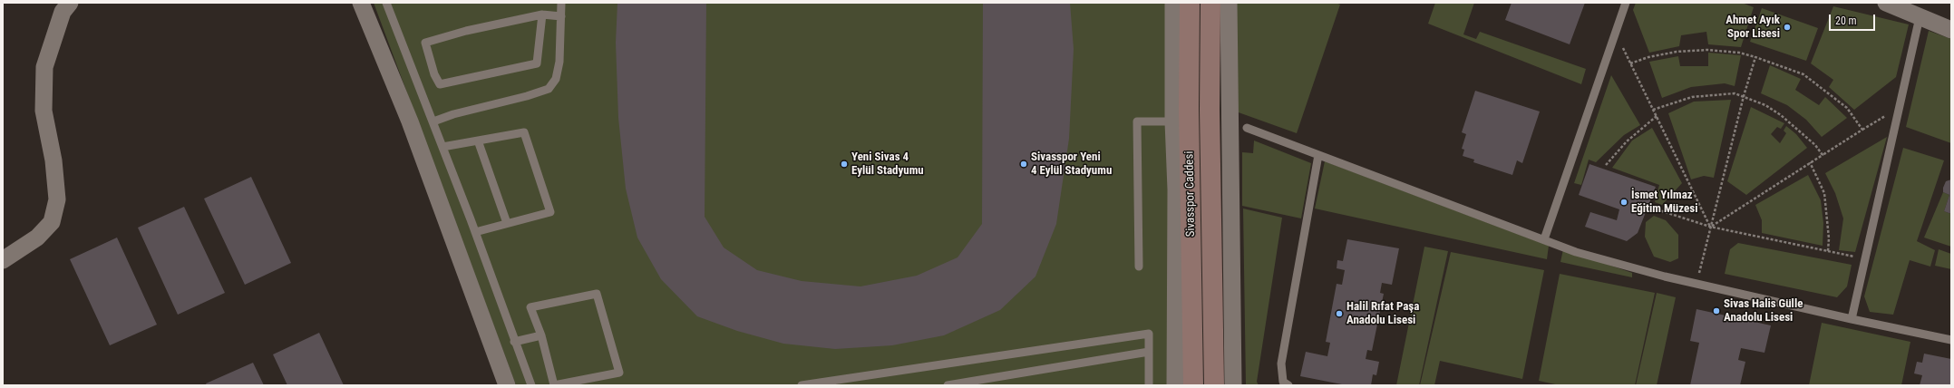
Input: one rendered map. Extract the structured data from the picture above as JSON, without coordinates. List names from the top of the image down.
{
  "streets": {
    "street": ["Sivasspor Caddesi"]
  },
  "places": [
    "Ahmet Ayık Spor Lisesi",
    "Yeni Sivas 4 Eylül Stadyumu",
    "Sivasspor Yeni 4 Eylül Stadyumu",
    "İsmet Yılmaz Eğitim Müzesi",
    "Sivas Halis Gülle Anadolu Lisesi",
    "Halil Rıfat Paşa Anadolu Lisesi"
  ],
  "scale_bar": "20 m"
}
